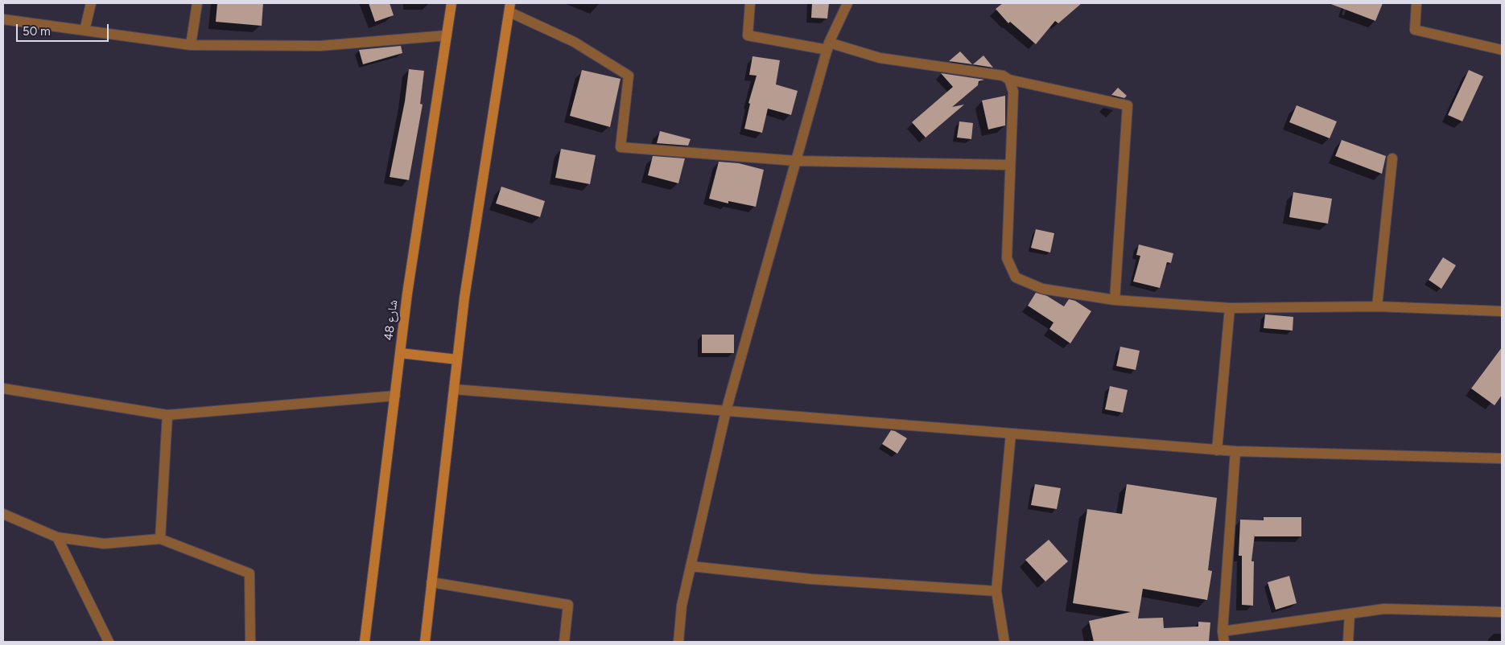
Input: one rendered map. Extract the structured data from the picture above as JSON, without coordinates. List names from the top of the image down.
{
  "streets": {
    "main road": ["شارع 48"]
  },
  "scale_bar": "50 m"
}
